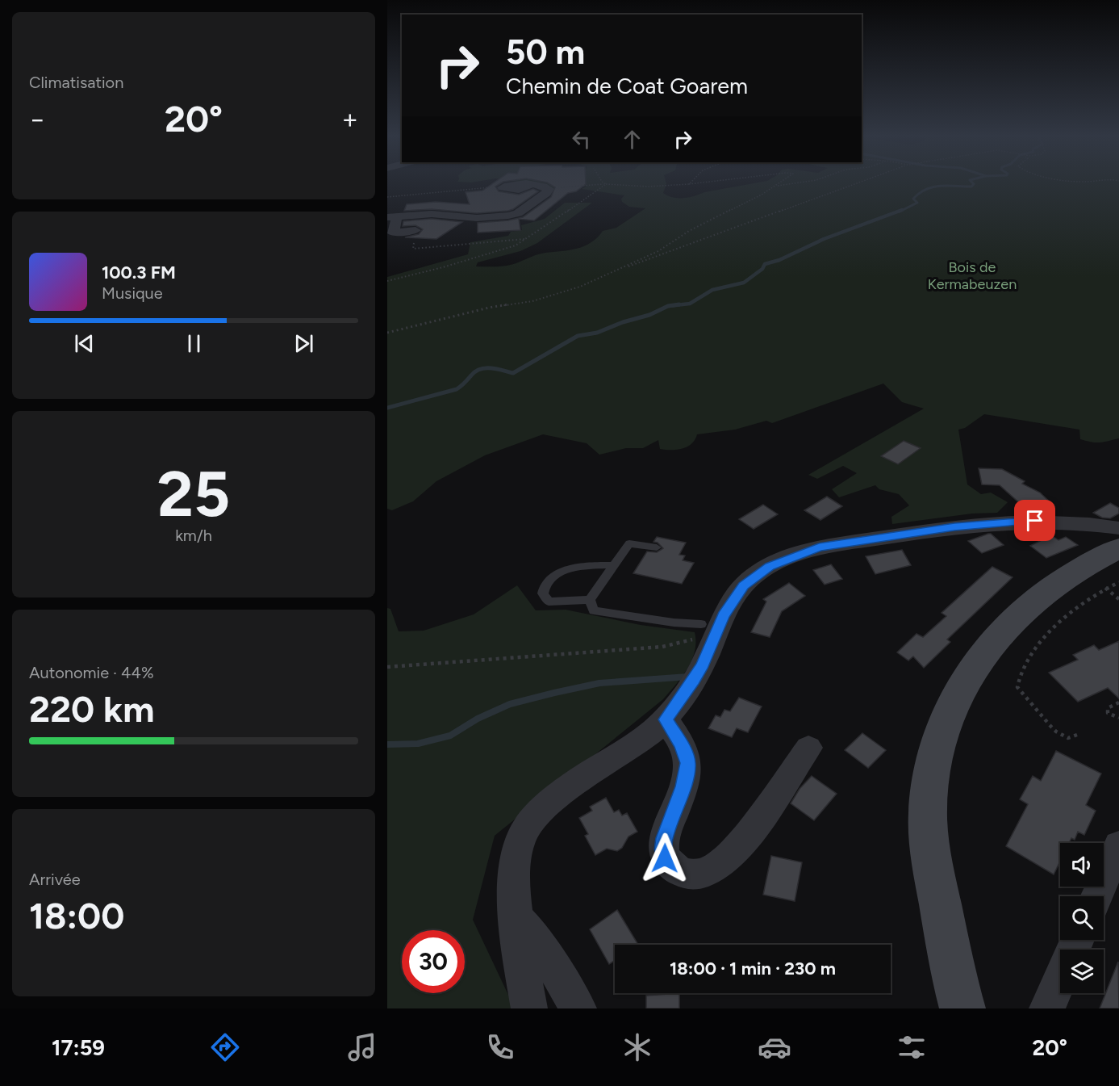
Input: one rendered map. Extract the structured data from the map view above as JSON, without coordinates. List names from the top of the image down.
{
  "parks": ["Bois de Kermabeuzen"],
  "page": {
    "tile": [
      "Climatisation",
      ["25", "km/h"],
      ["Autonomie · 44%", "220 km"],
      ["Arrivée", "18:00"]
    ],
    "turn": ["50 m", "Chemin de Coat Goarem"],
    "heat": ["−", "20°", "+"],
    "song": ["100.3 FM", "Musique"],
    "limit": "30",
    "trip": "18:00 · 1 min · 230 m",
    "tabs": ["17:59", "20°"]
  }
}
